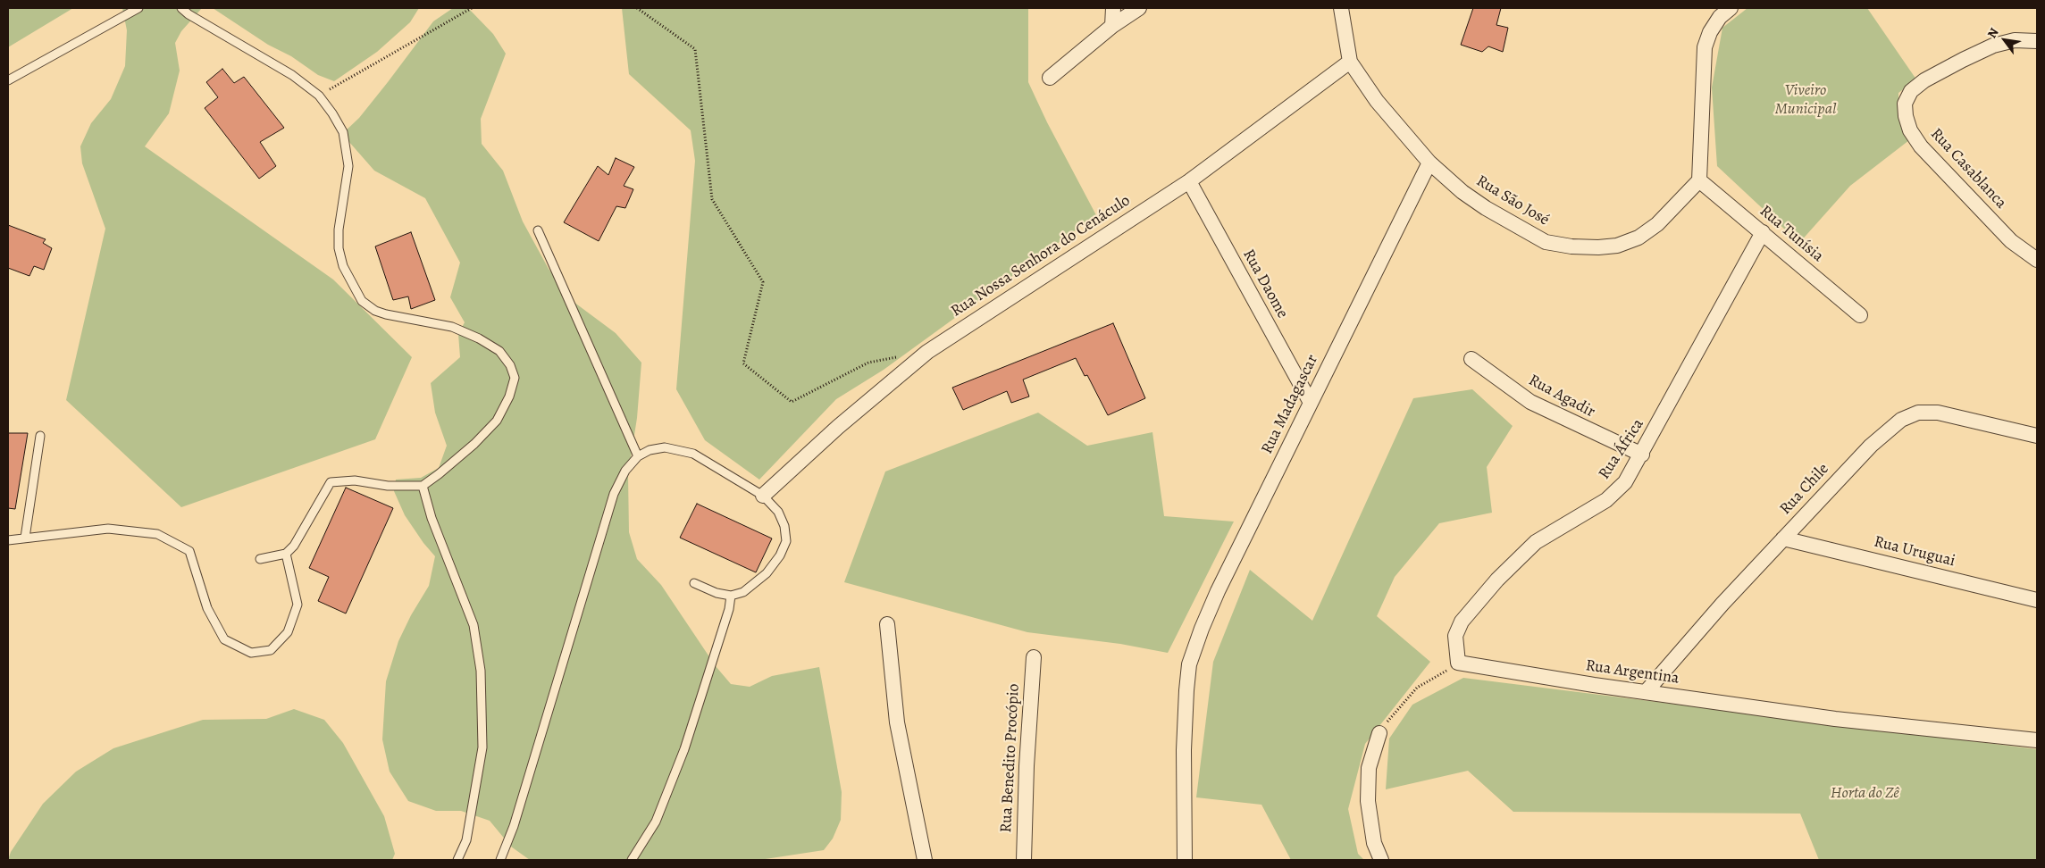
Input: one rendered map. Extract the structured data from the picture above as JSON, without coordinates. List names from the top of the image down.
{
  "streets": {
    "street": [
      "Rua Casablanca",
      "Rua São José",
      "Rua Tunísia",
      "Rua Nossa Senhora do Cenáculo",
      "Rua Daome",
      "Rua Agadir",
      "Rua Madagascar",
      "Rua África",
      "Rua Chile",
      "Rua Uruguai",
      "Rua Argentina",
      "Rua Benedito Procópio"
    ]
  },
  "crossings": [
    ["Rua São José", "Rua Tunísia"],
    ["Rua São José", "Rua Nossa Senhora do Cenáculo"],
    ["Rua São José", "Rua Madagascar"],
    ["Rua Tunísia", "Rua África"],
    ["Rua Nossa Senhora do Cenáculo", "Rua Daome"],
    ["Rua Daome", "Rua Madagascar"],
    ["Rua Agadir", "Rua África"],
    ["Rua África", "Rua Argentina"],
    ["Rua Chile", "Rua Uruguai"],
    ["Rua Chile", "Rua Argentina"]
  ],
  "parks": ["Viveiro Municipal", "Horta do Zê"],
  "north": "top left"
}
